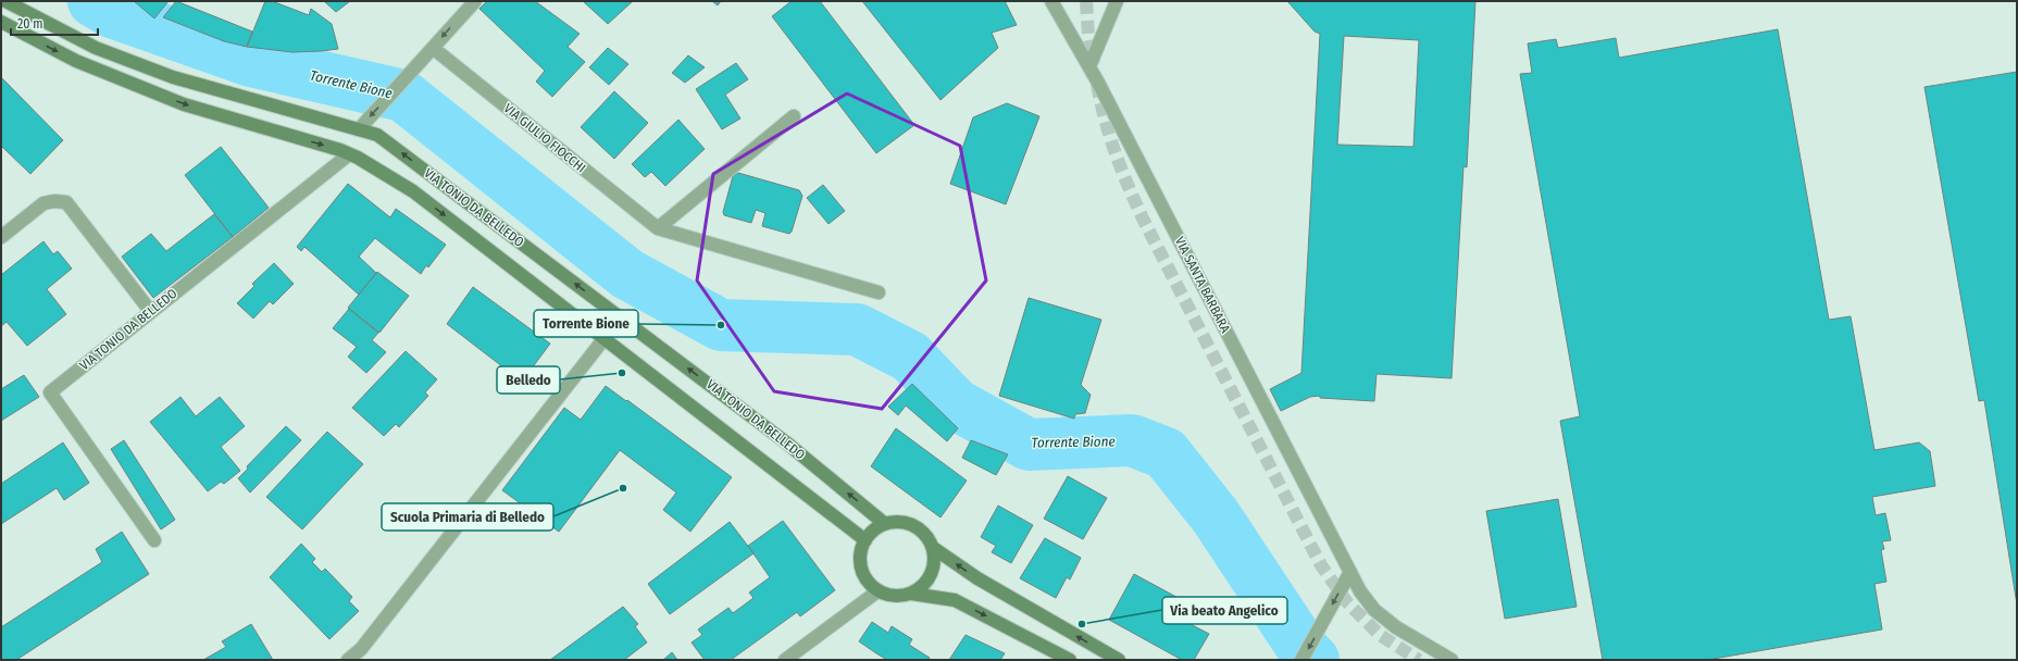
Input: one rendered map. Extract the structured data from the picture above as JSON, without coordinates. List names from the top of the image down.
{
  "streets": {
    "main road": ["VIA TONIO DA BELLEDO"],
    "street": ["VIA GIULIO FIOCCHI", "VIA SANTA BARBARA"]
  },
  "water": ["Torrente Bione"],
  "places": [
    "Torrente Bione",
    "Belledo",
    "Scuola Primaria di Belledo",
    "Via beato Angelico"
  ],
  "scale_bar": "20 m"
}
